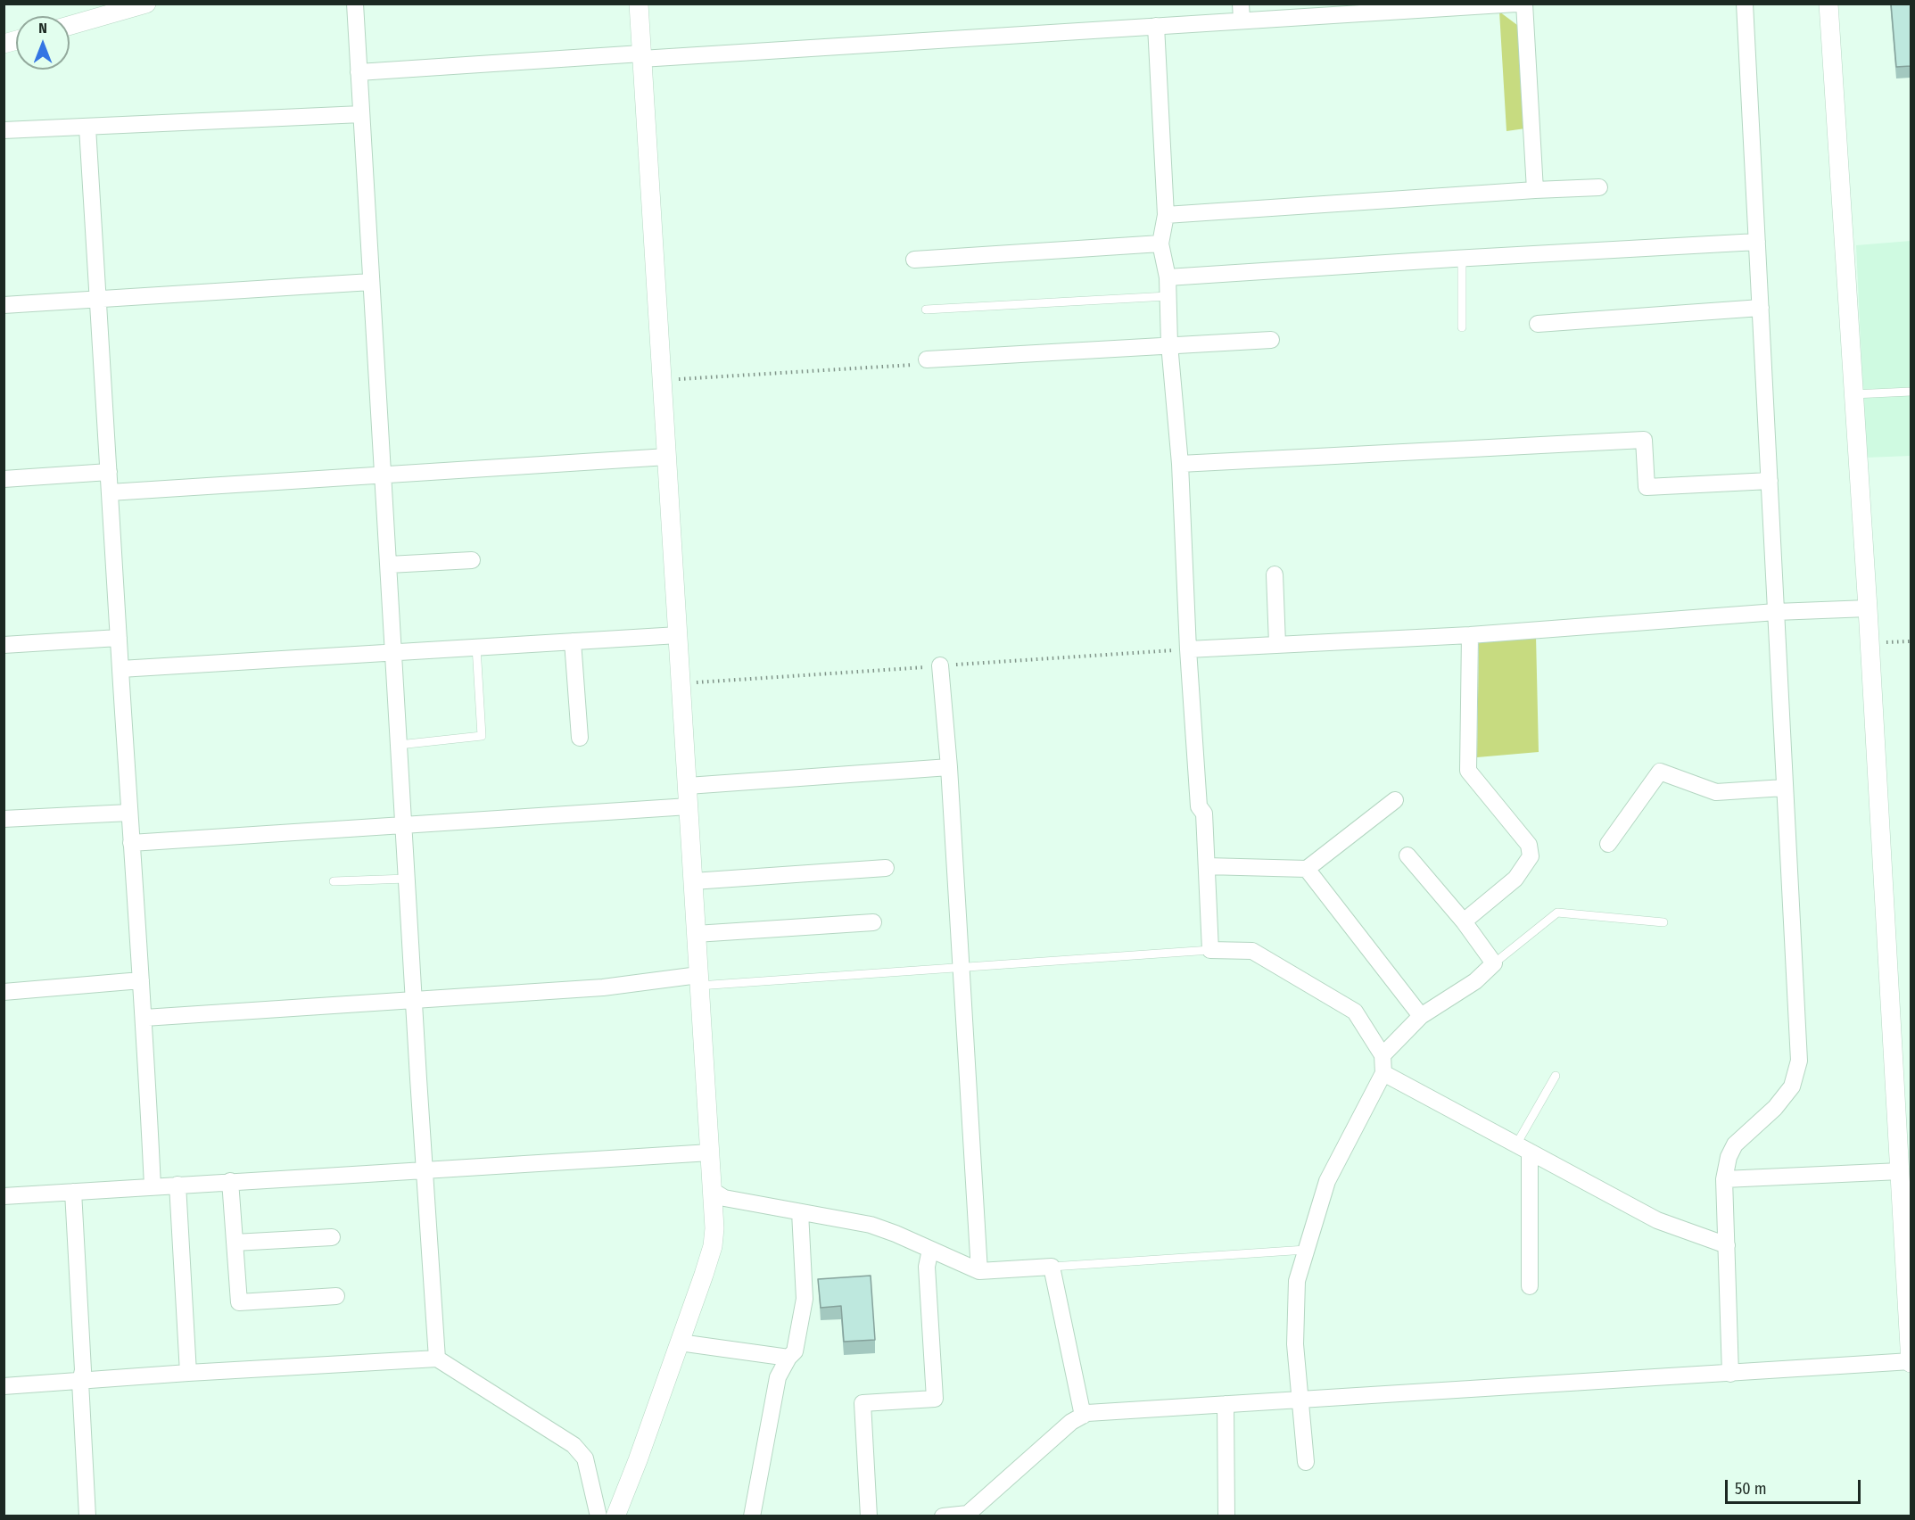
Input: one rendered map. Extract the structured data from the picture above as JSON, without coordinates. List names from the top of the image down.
{
  "scale_bar": "50 m",
  "north": "top"
}
